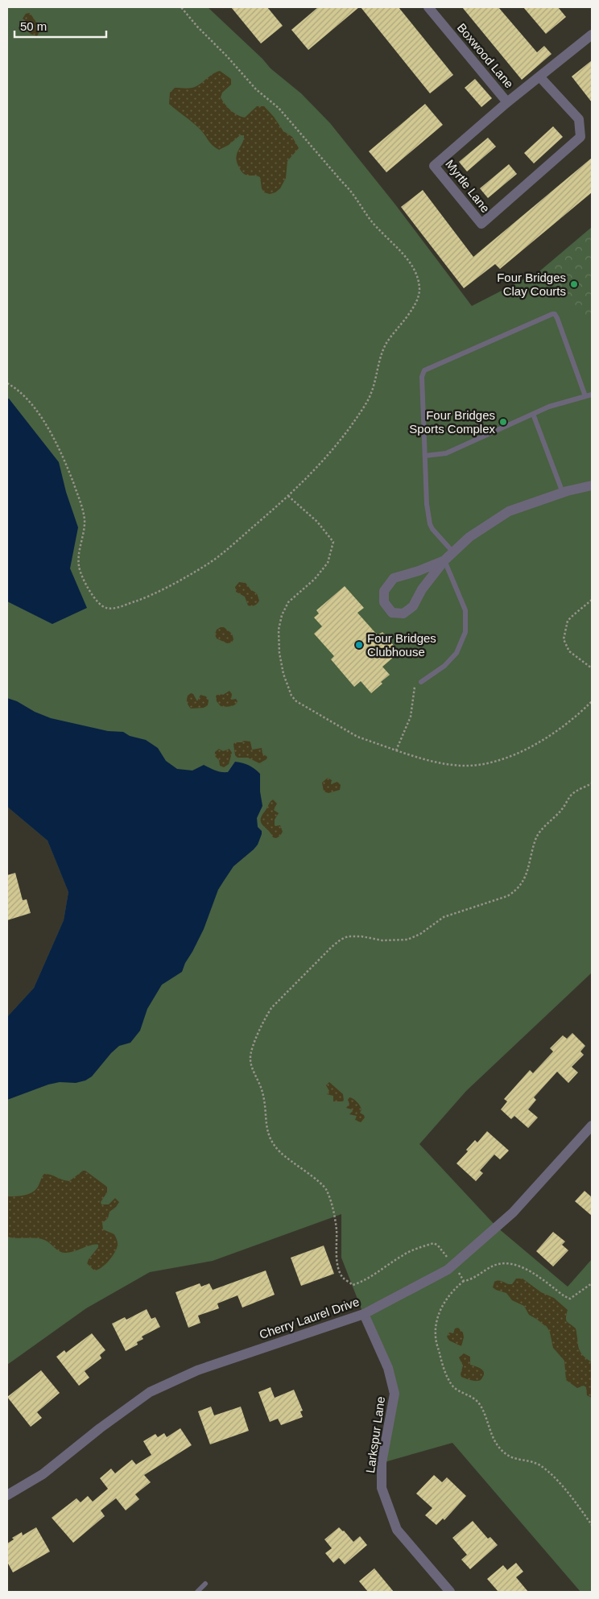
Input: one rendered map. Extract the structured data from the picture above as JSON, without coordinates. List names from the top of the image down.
{
  "streets": {
    "street": [
      "Boxwood Lane",
      "Myrtle Lane",
      "Cherry Laurel Drive",
      "Larkspur Lane"
    ]
  },
  "crossings": [
    ["Boxwood Lane", "Myrtle Lane"],
    ["Cherry Laurel Drive", "Larkspur Lane"]
  ],
  "places": ["Four Bridges Clay Courts", "Four Bridges Sports Complex", "Four Bridges Clubhouse"],
  "scale_bar": "50 m"
}
